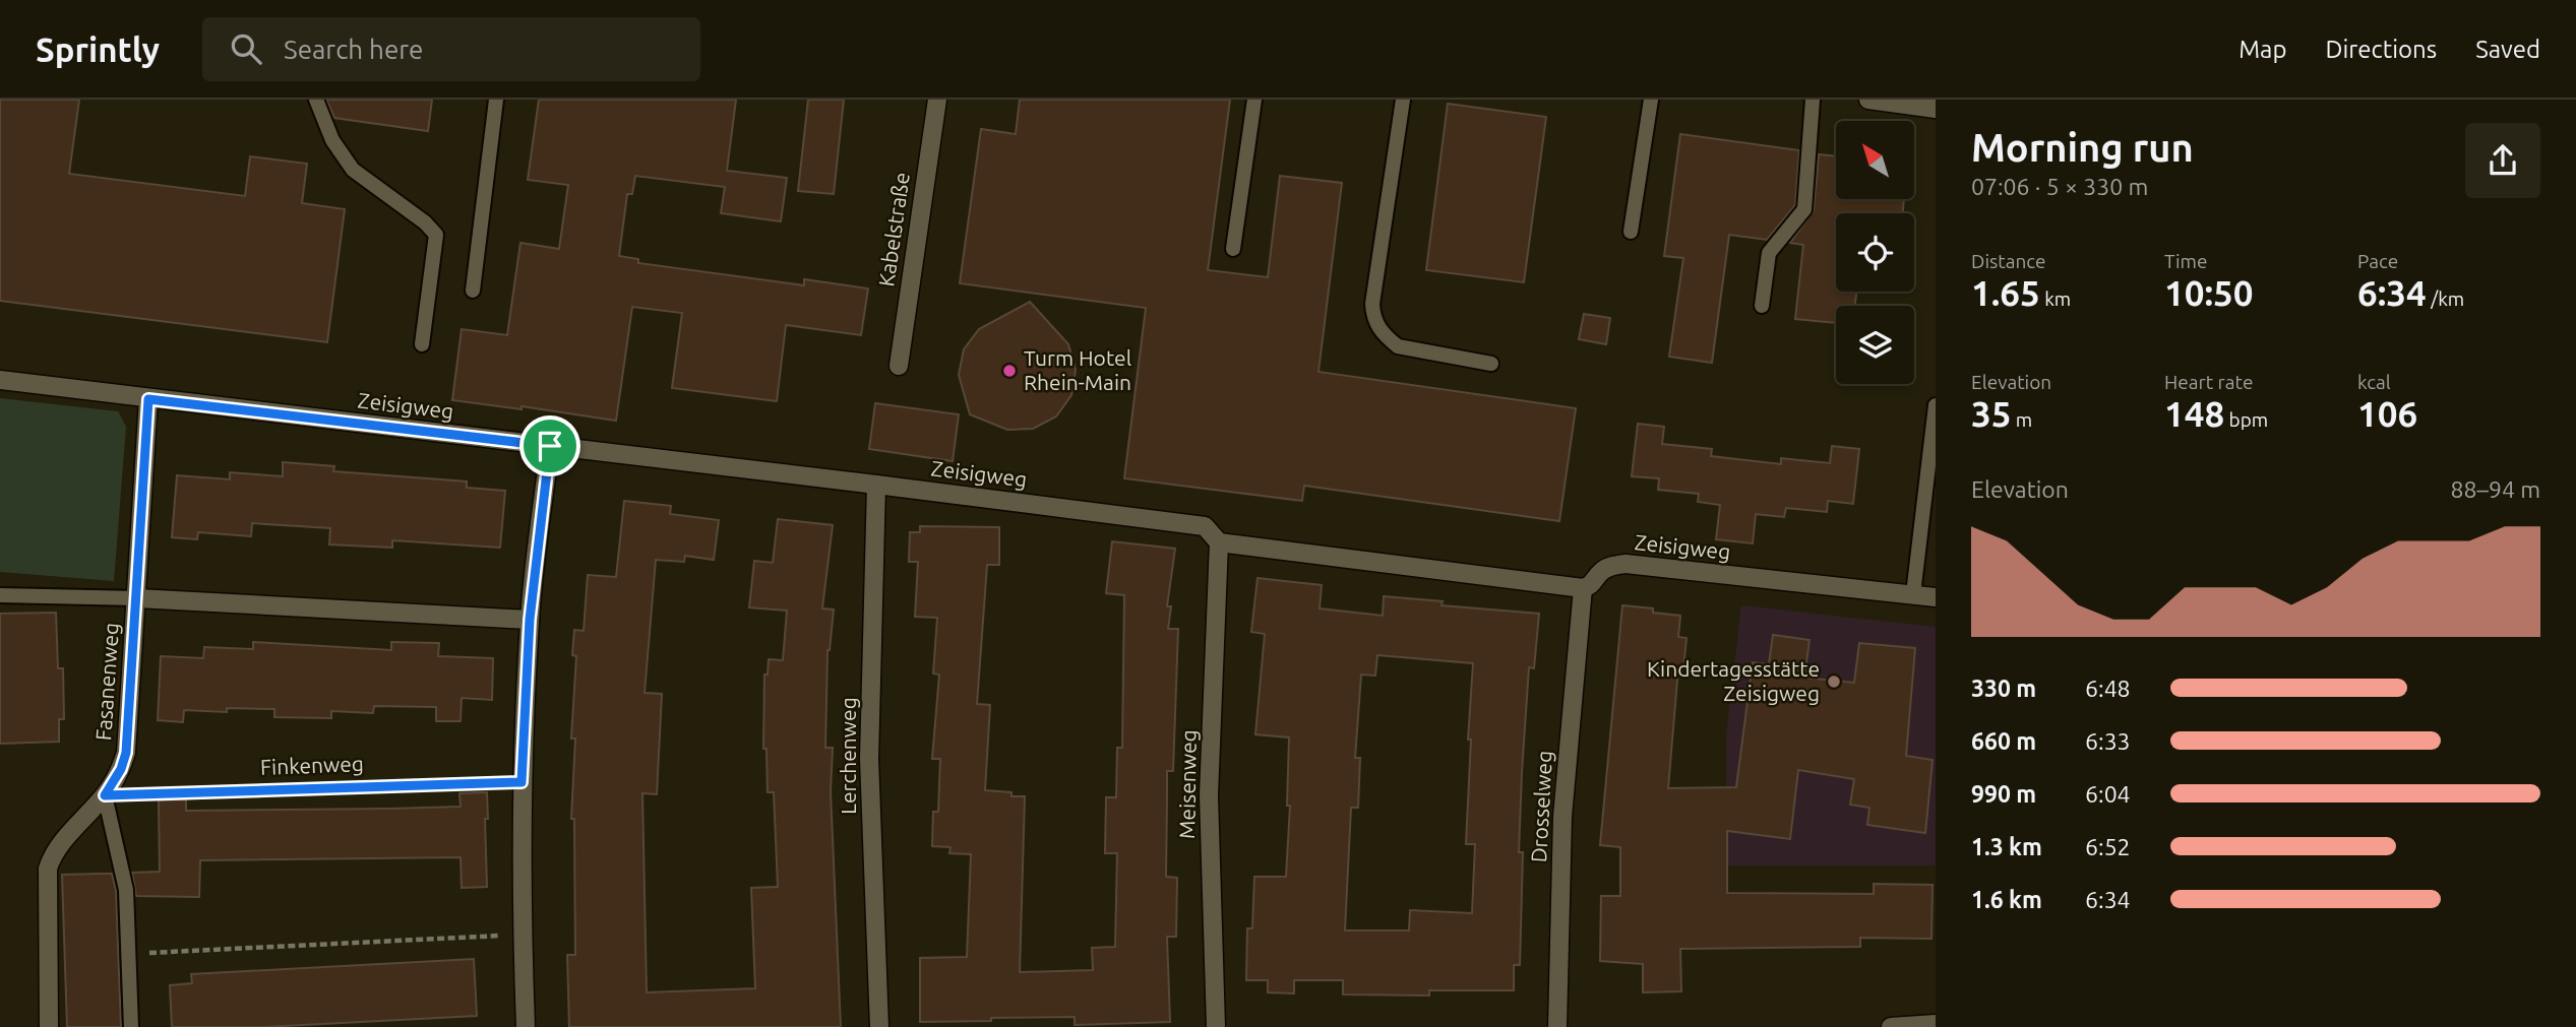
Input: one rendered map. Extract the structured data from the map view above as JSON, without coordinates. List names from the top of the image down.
{
  "streets": {
    "street": [
      "Kabelstraße",
      "Zeisigweg",
      "Fasanenweg",
      "Lerchenweg",
      "Meisenweg",
      "Drosselweg"
    ],
    "path": ["Finkenweg"]
  },
  "crossings": [
    ["Zeisigweg", "Fasanenweg"],
    ["Zeisigweg", "Lerchenweg"],
    ["Zeisigweg", "Meisenweg"],
    ["Zeisigweg", "Drosselweg"],
    ["Fasanenweg", "Finkenweg"]
  ],
  "places": ["Turm Hotel Rhein-Main", "Kindertagesstätte Zeisigweg"],
  "north": "top left",
  "page": {
    "header": "Sprintly",
    "search": "Search here",
    "nav": ["Map", "Directions", "Saved"],
    "heading": ["Morning run", "07:06 · 5 × 330 m"],
    "stats": [
      ["Distance", "1.65 km"],
      ["Time", "10:50"],
      ["Pace", "6:34 /km"],
      ["Elevation", "35 m"],
      ["Heart rate", "148 bpm"],
      ["kcal", "106"]
    ],
    "chart": ["Elevation", "88–94 m"],
    "list": [
      {
        "name": "330 m",
        "note": "6:48"
      },
      {
        "name": "660 m",
        "note": "6:33"
      },
      {
        "name": "990 m",
        "note": "6:04"
      },
      {
        "name": "1.3 km",
        "note": "6:52"
      },
      {
        "name": "1.6 km",
        "note": "6:34"
      }
    ]
  }
}
